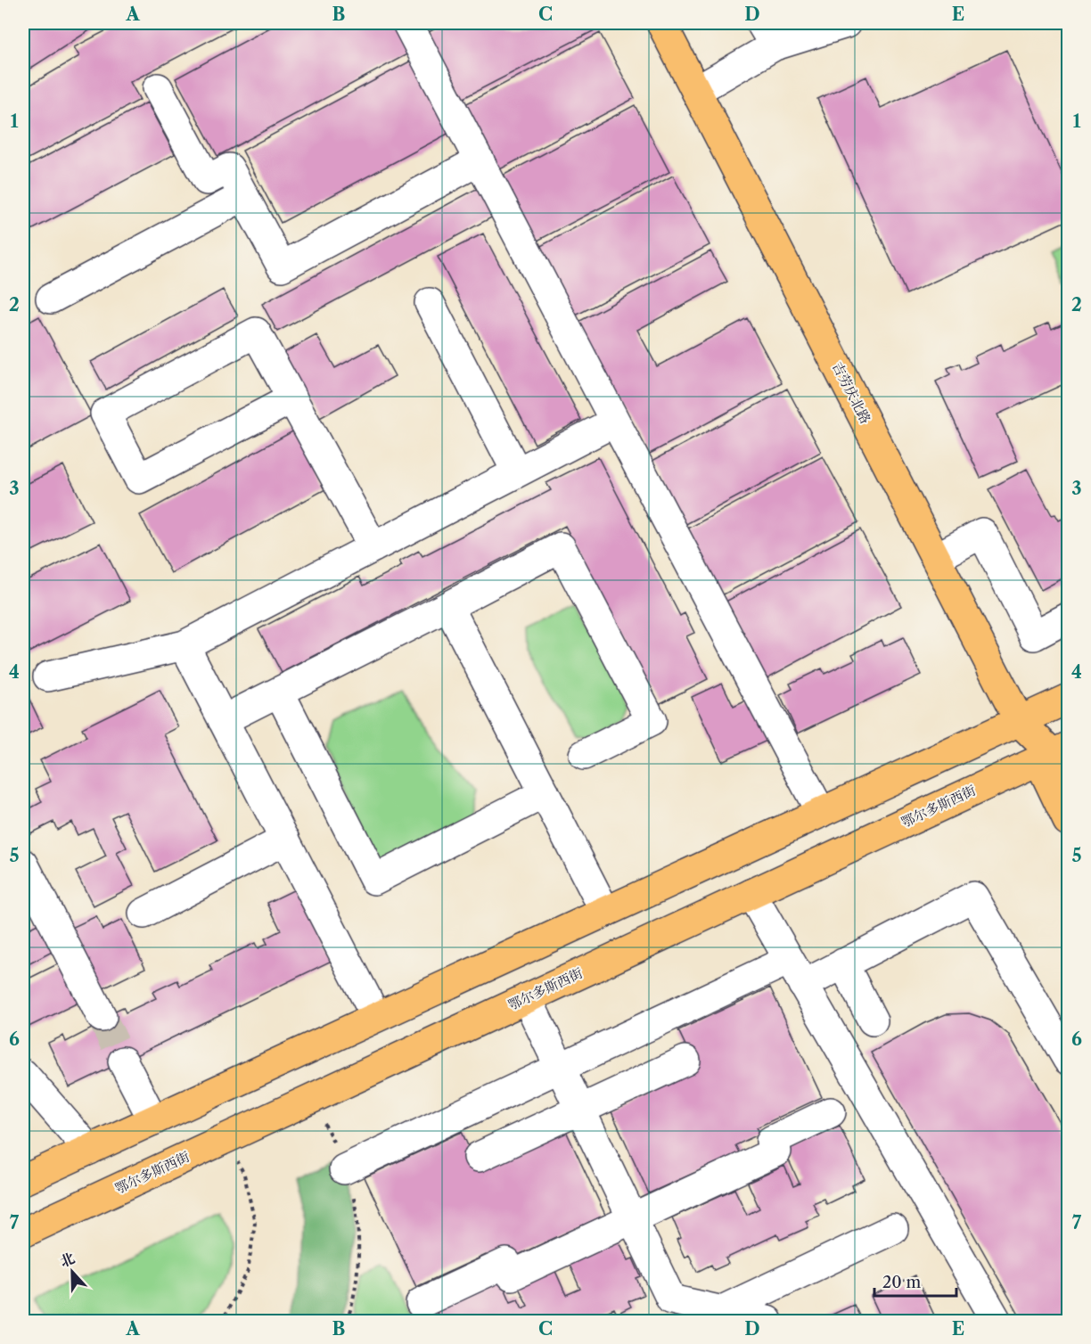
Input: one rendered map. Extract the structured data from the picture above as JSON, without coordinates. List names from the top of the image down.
{
  "streets": {
    "main road": ["吉劳庆北路", "鄂尔多斯西街"]
  },
  "crossings": [
    ["吉劳庆北路", "鄂尔多斯西街"]
  ],
  "scale_bar": "20 m",
  "north": "top",
  "grid": {
    "columns": [
      "A",
      "B",
      "C",
      "D",
      "E"
    ],
    "rows": [
      "1",
      "2",
      "3",
      "4",
      "5",
      "6",
      "7"
    ]
  }
}
